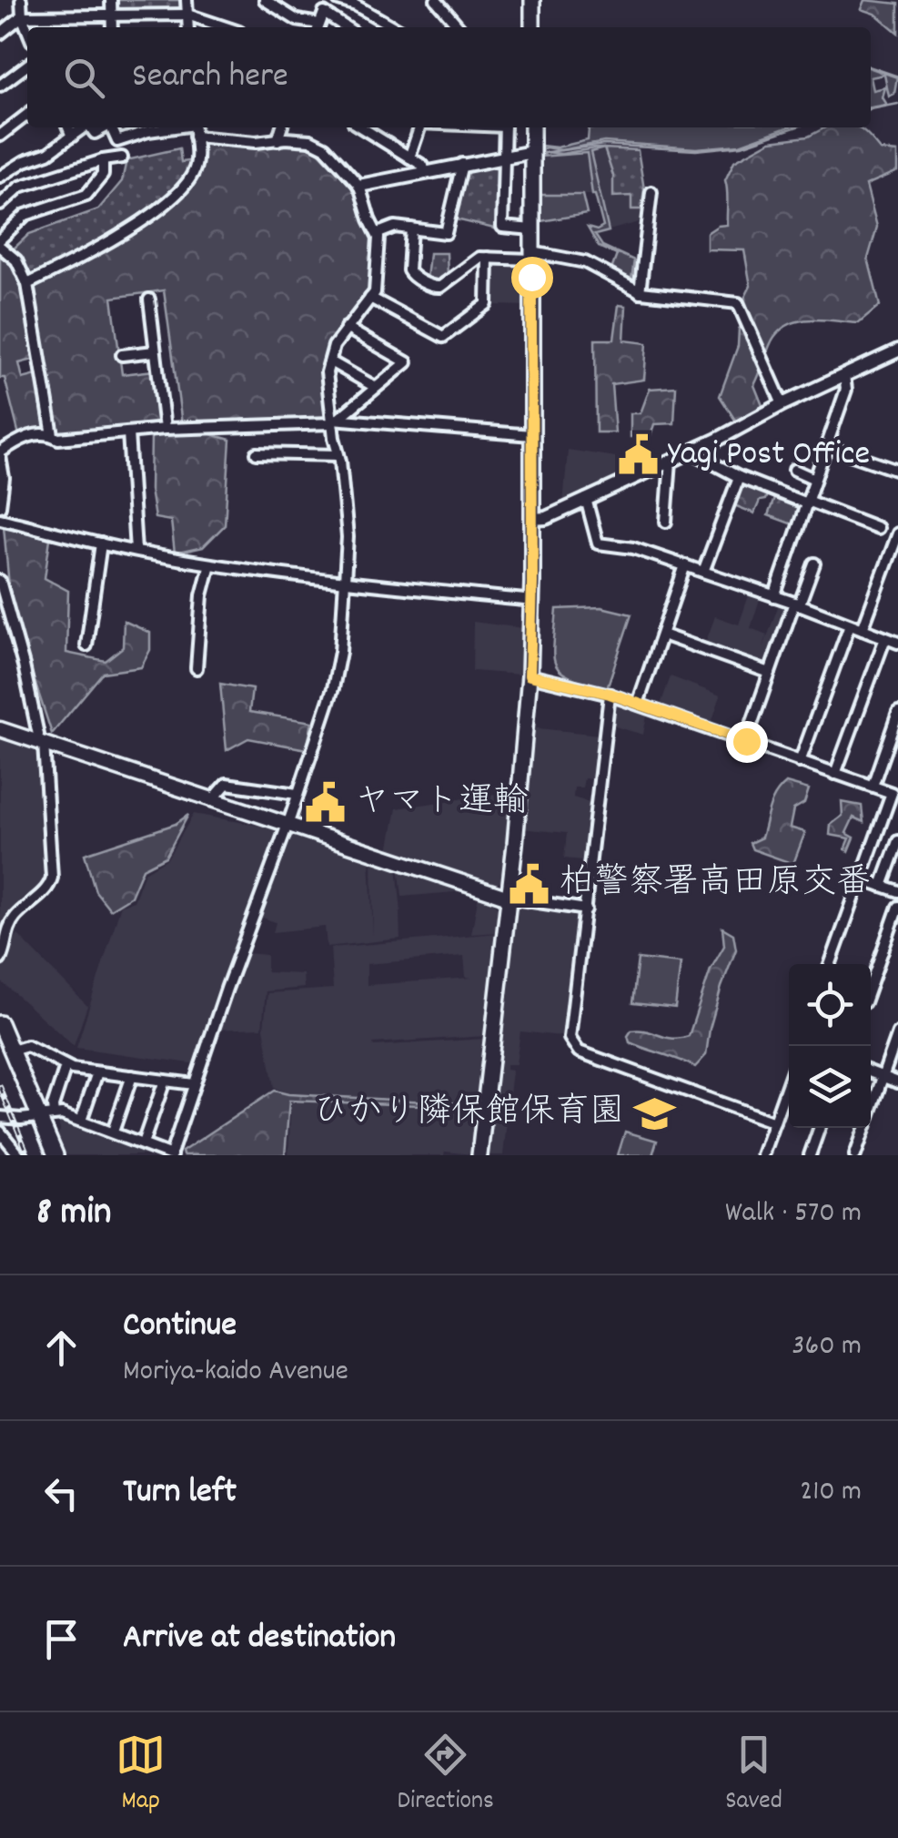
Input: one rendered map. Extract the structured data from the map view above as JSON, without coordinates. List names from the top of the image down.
{
  "places": {
    "public building": ["Yagi Post Office", "ヤマト運輸", "柏警察署高田原交番"],
    "school or university": ["ひかり隣保館保育園"]
  },
  "page": {
    "search": "Search here",
    "heading": ["8 min", "Walk · 570 m"],
    "list": [
      ["Continue", "Moriya-kaido Avenue", "360 m"],
      ["Turn left", "210 m"],
      "Arrive at destination"
    ],
    "nav": ["Map", "Directions", "Saved"]
  }
}
